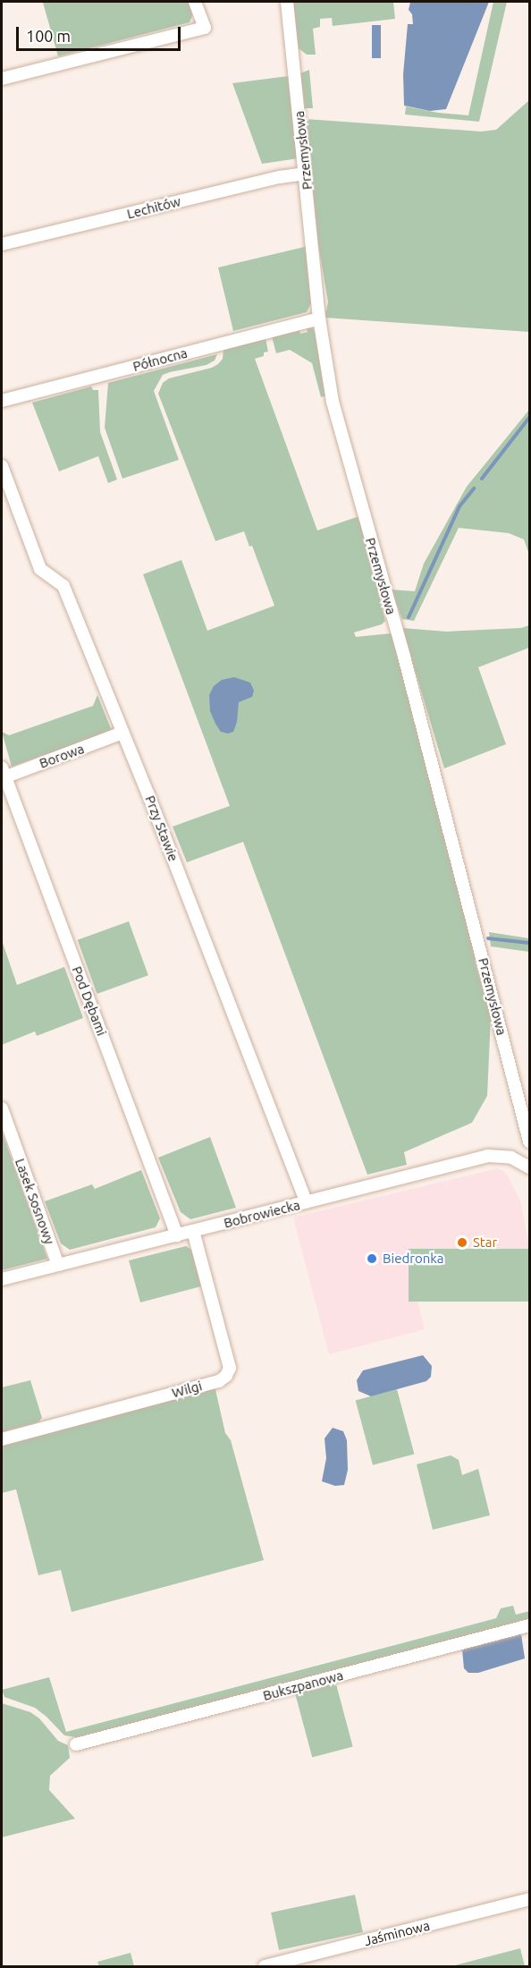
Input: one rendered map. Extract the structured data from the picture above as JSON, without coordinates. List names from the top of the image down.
{
  "streets": {
    "street": [
      "Przemysłowa",
      "Lechitów",
      "Północna",
      "Borowa",
      "Przy Stawie",
      "Pod Dębami",
      "Lasek Sosnowy",
      "Bobrowiecka",
      "Wilgi",
      "Bukszpanowa",
      "Jaśminowa"
    ]
  },
  "crossings": [
    ["Przemysłowa", "Lechitów"],
    ["Przemysłowa", "Północna"],
    ["Borowa", "Przy Stawie"],
    ["Borowa", "Pod Dębami"],
    ["Przy Stawie", "Bobrowiecka"],
    ["Pod Dębami", "Bobrowiecka"],
    ["Lasek Sosnowy", "Bobrowiecka"],
    ["Bobrowiecka", "Wilgi"]
  ],
  "places": ["Star", "Biedronka"],
  "scale_bar": "100 m"
}
